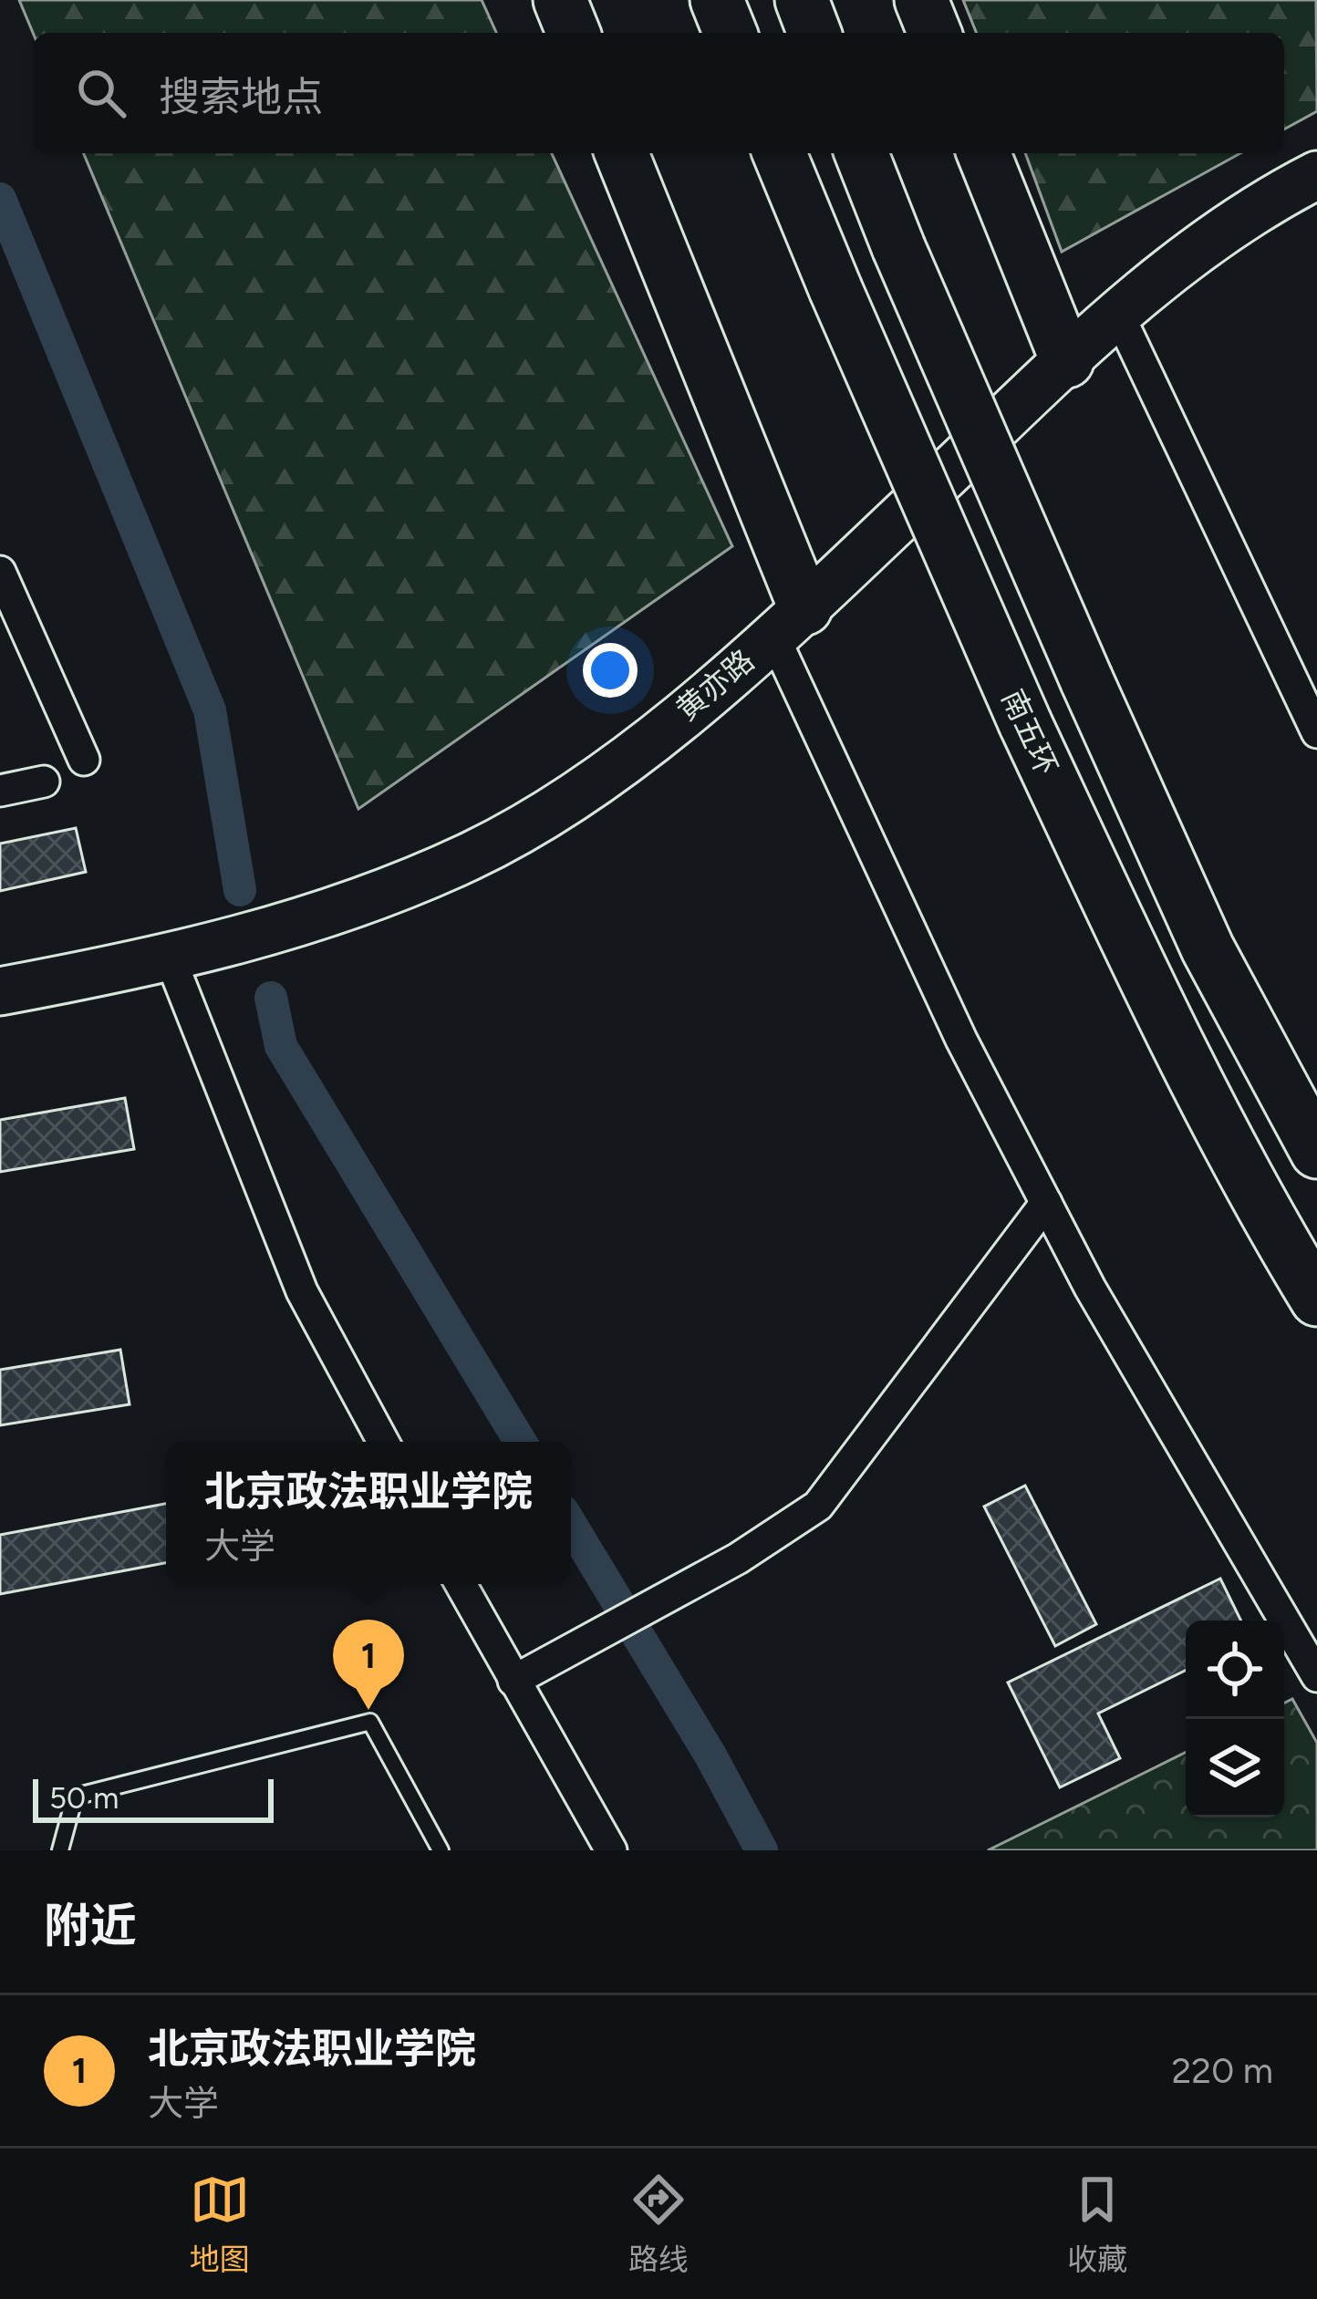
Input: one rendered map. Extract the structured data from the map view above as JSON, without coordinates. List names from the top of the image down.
{
  "streets": {
    "highway": ["南五环"],
    "main road": ["黄亦路"]
  },
  "scale_bar": "50 m",
  "page": {
    "search": "搜索地点",
    "popup": ["北京政法职业学院", "大学"],
    "pins": "1",
    "scale": "50 m",
    "heading": "附近",
    "list": [
      {
        "mark": "1",
        "name": "北京政法职业学院",
        "note": "大学",
        "value": "220 m"
      }
    ],
    "nav": ["地图", "路线", "收藏"]
  }
}
